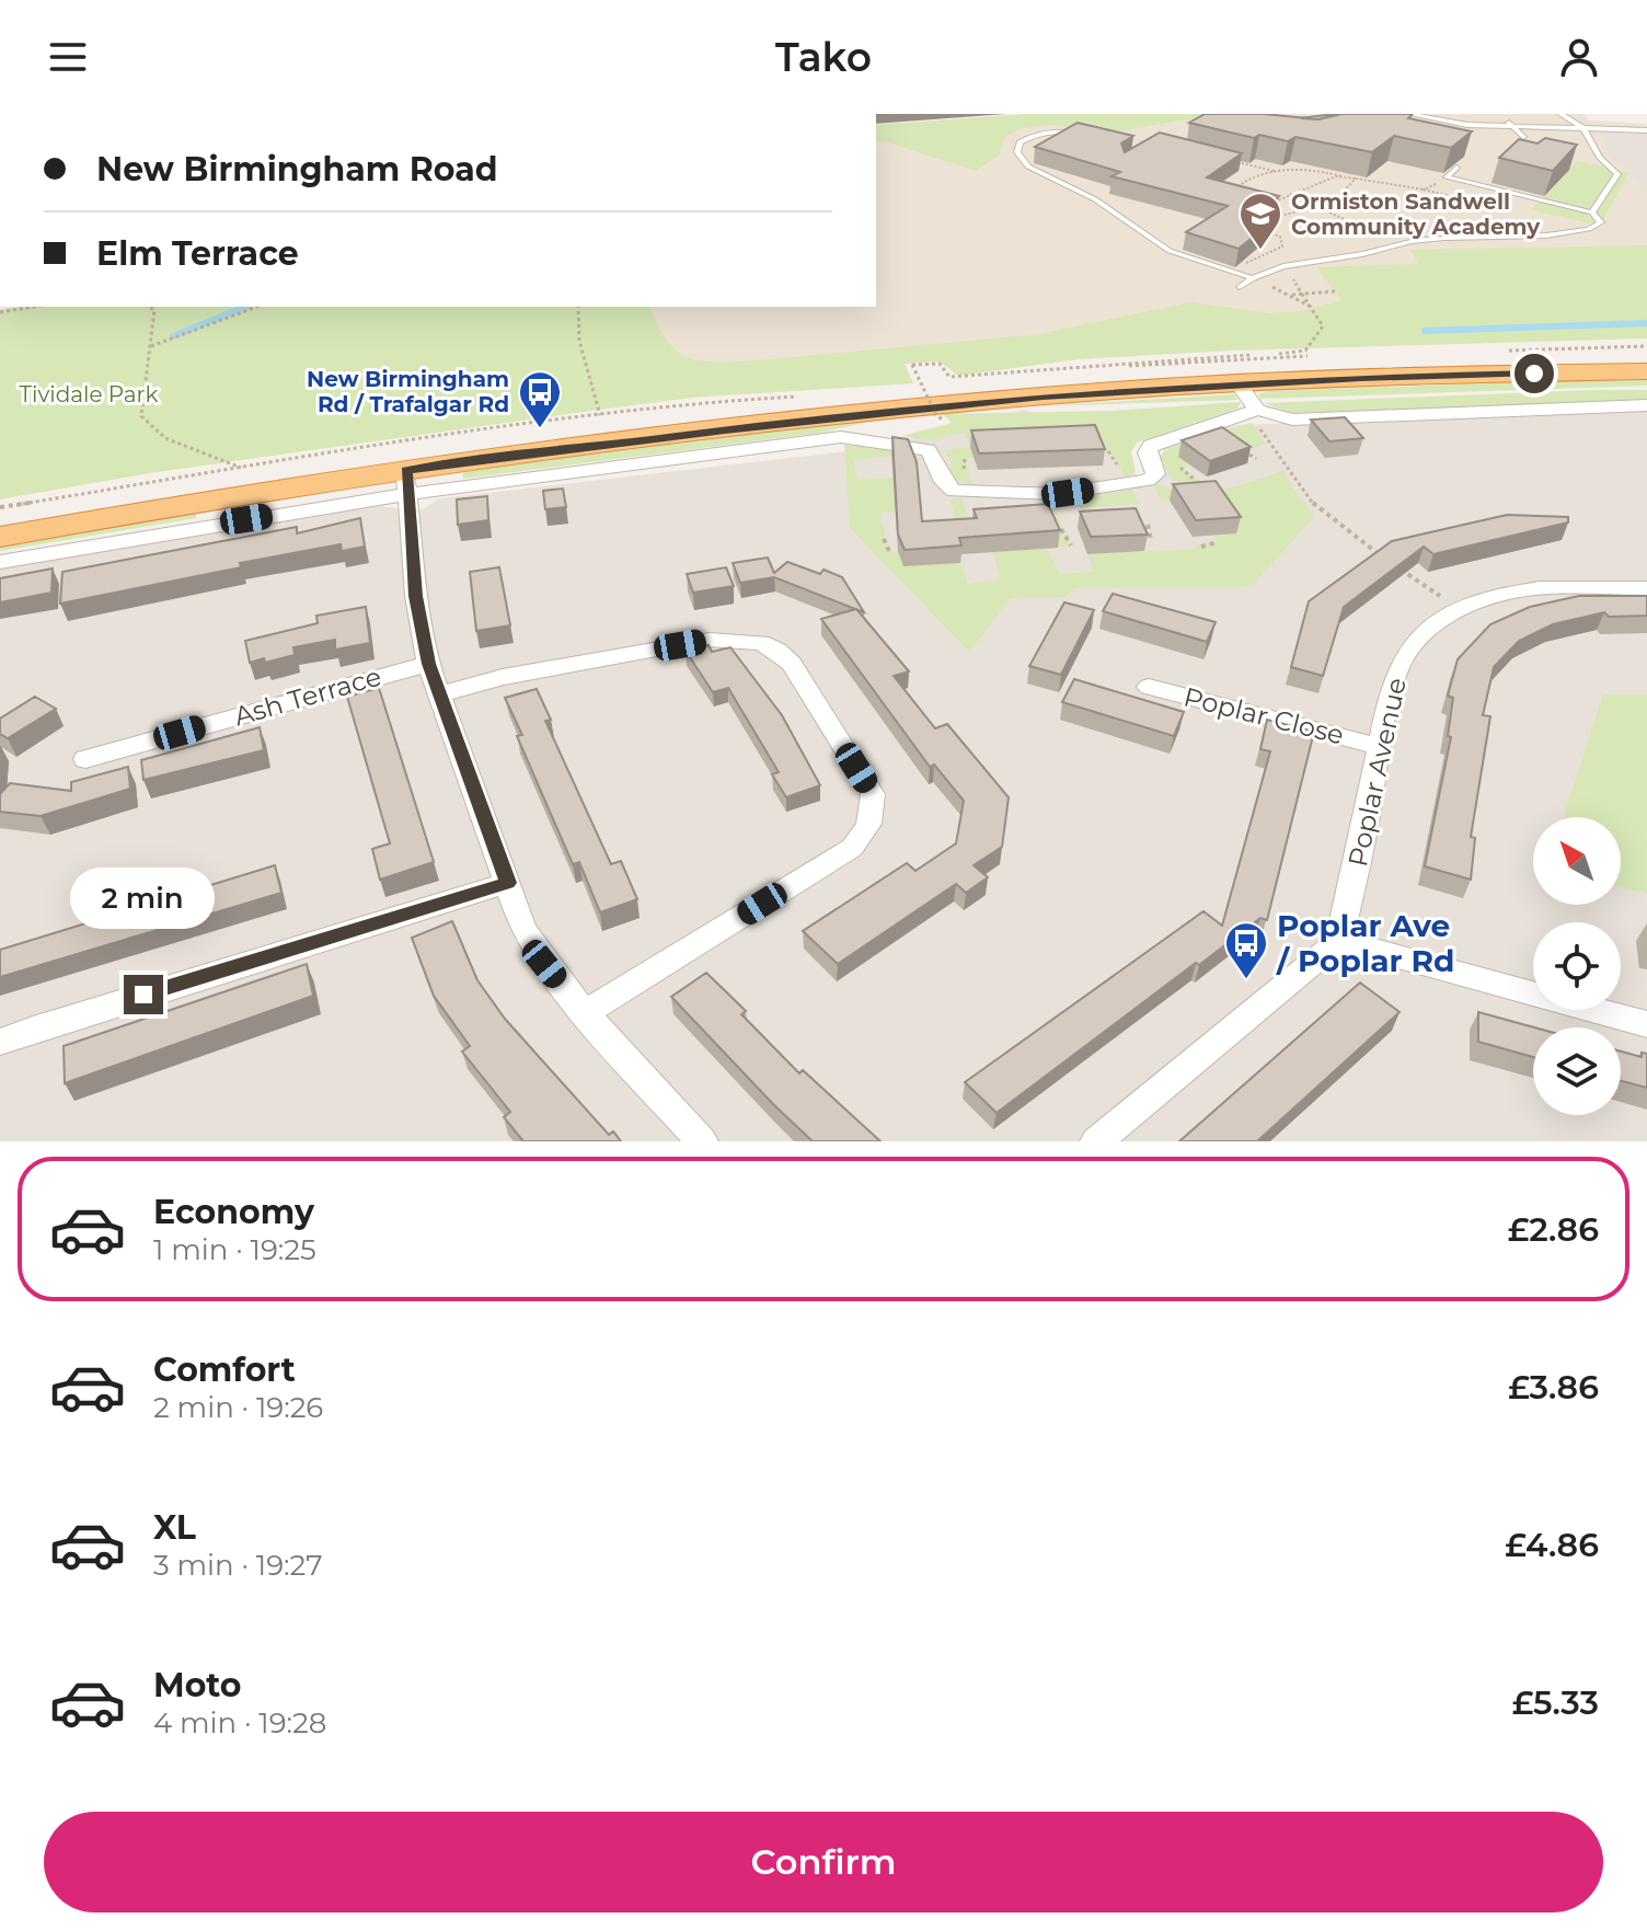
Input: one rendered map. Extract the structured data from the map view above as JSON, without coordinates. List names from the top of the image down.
{
  "streets": {
    "street": ["Ash Terrace", "Poplar Close", "Poplar Avenue"]
  },
  "crossings": [
    ["Poplar Close", "Poplar Avenue"]
  ],
  "parks": ["Tividale Park"],
  "places": {
    "school or university": ["Ormiston Sandwell Community Academy"],
    "bus stop": ["New Birmingham Rd / Trafalgar Rd", "Poplar Ave / Poplar Rd"]
  },
  "north": "top left",
  "page": {
    "header": "Tako",
    "banner": ["New Birmingham Road", "Elm Terrace"],
    "bubble": "2 min",
    "list": [
      {
        "name": "Economy",
        "note": "1 min · 19:25",
        "value": "£2.86"
      },
      {
        "name": "Comfort",
        "note": "2 min · 19:26",
        "value": "£3.86"
      },
      {
        "name": "XL",
        "note": "3 min · 19:27",
        "value": "£4.86"
      },
      {
        "name": "Moto",
        "note": "4 min · 19:28",
        "value": "£5.33"
      }
    ],
    "buttons": "Confirm"
  }
}
